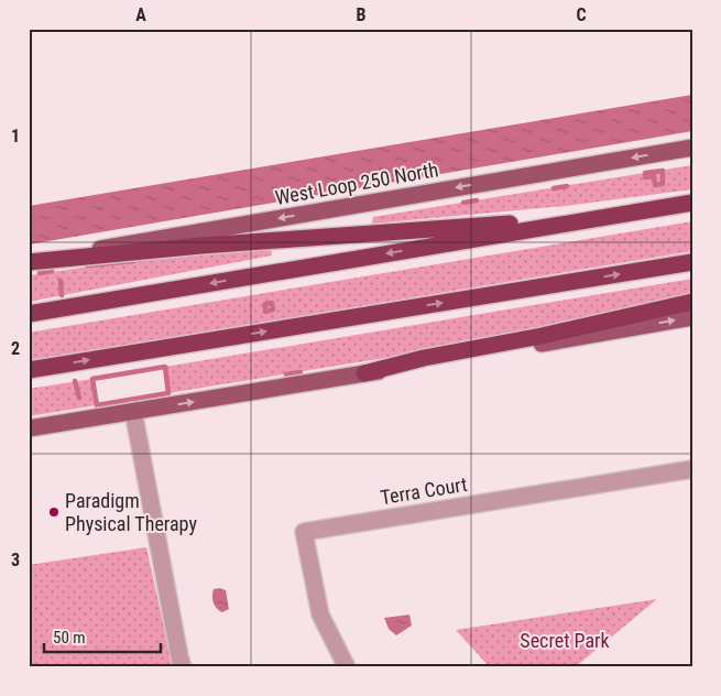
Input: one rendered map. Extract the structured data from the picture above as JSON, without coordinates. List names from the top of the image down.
{
  "streets": {
    "main road": ["West Loop 250 North"],
    "street": ["Terra Court"]
  },
  "one_way": ["West Loop 250 North"],
  "parks": ["Secret Park"],
  "places": ["Paradigm Physical Therapy"],
  "scale_bar": "50 m",
  "grid": {
    "columns": ["A", "B", "C"],
    "rows": ["1", "2", "3"]
  }
}
